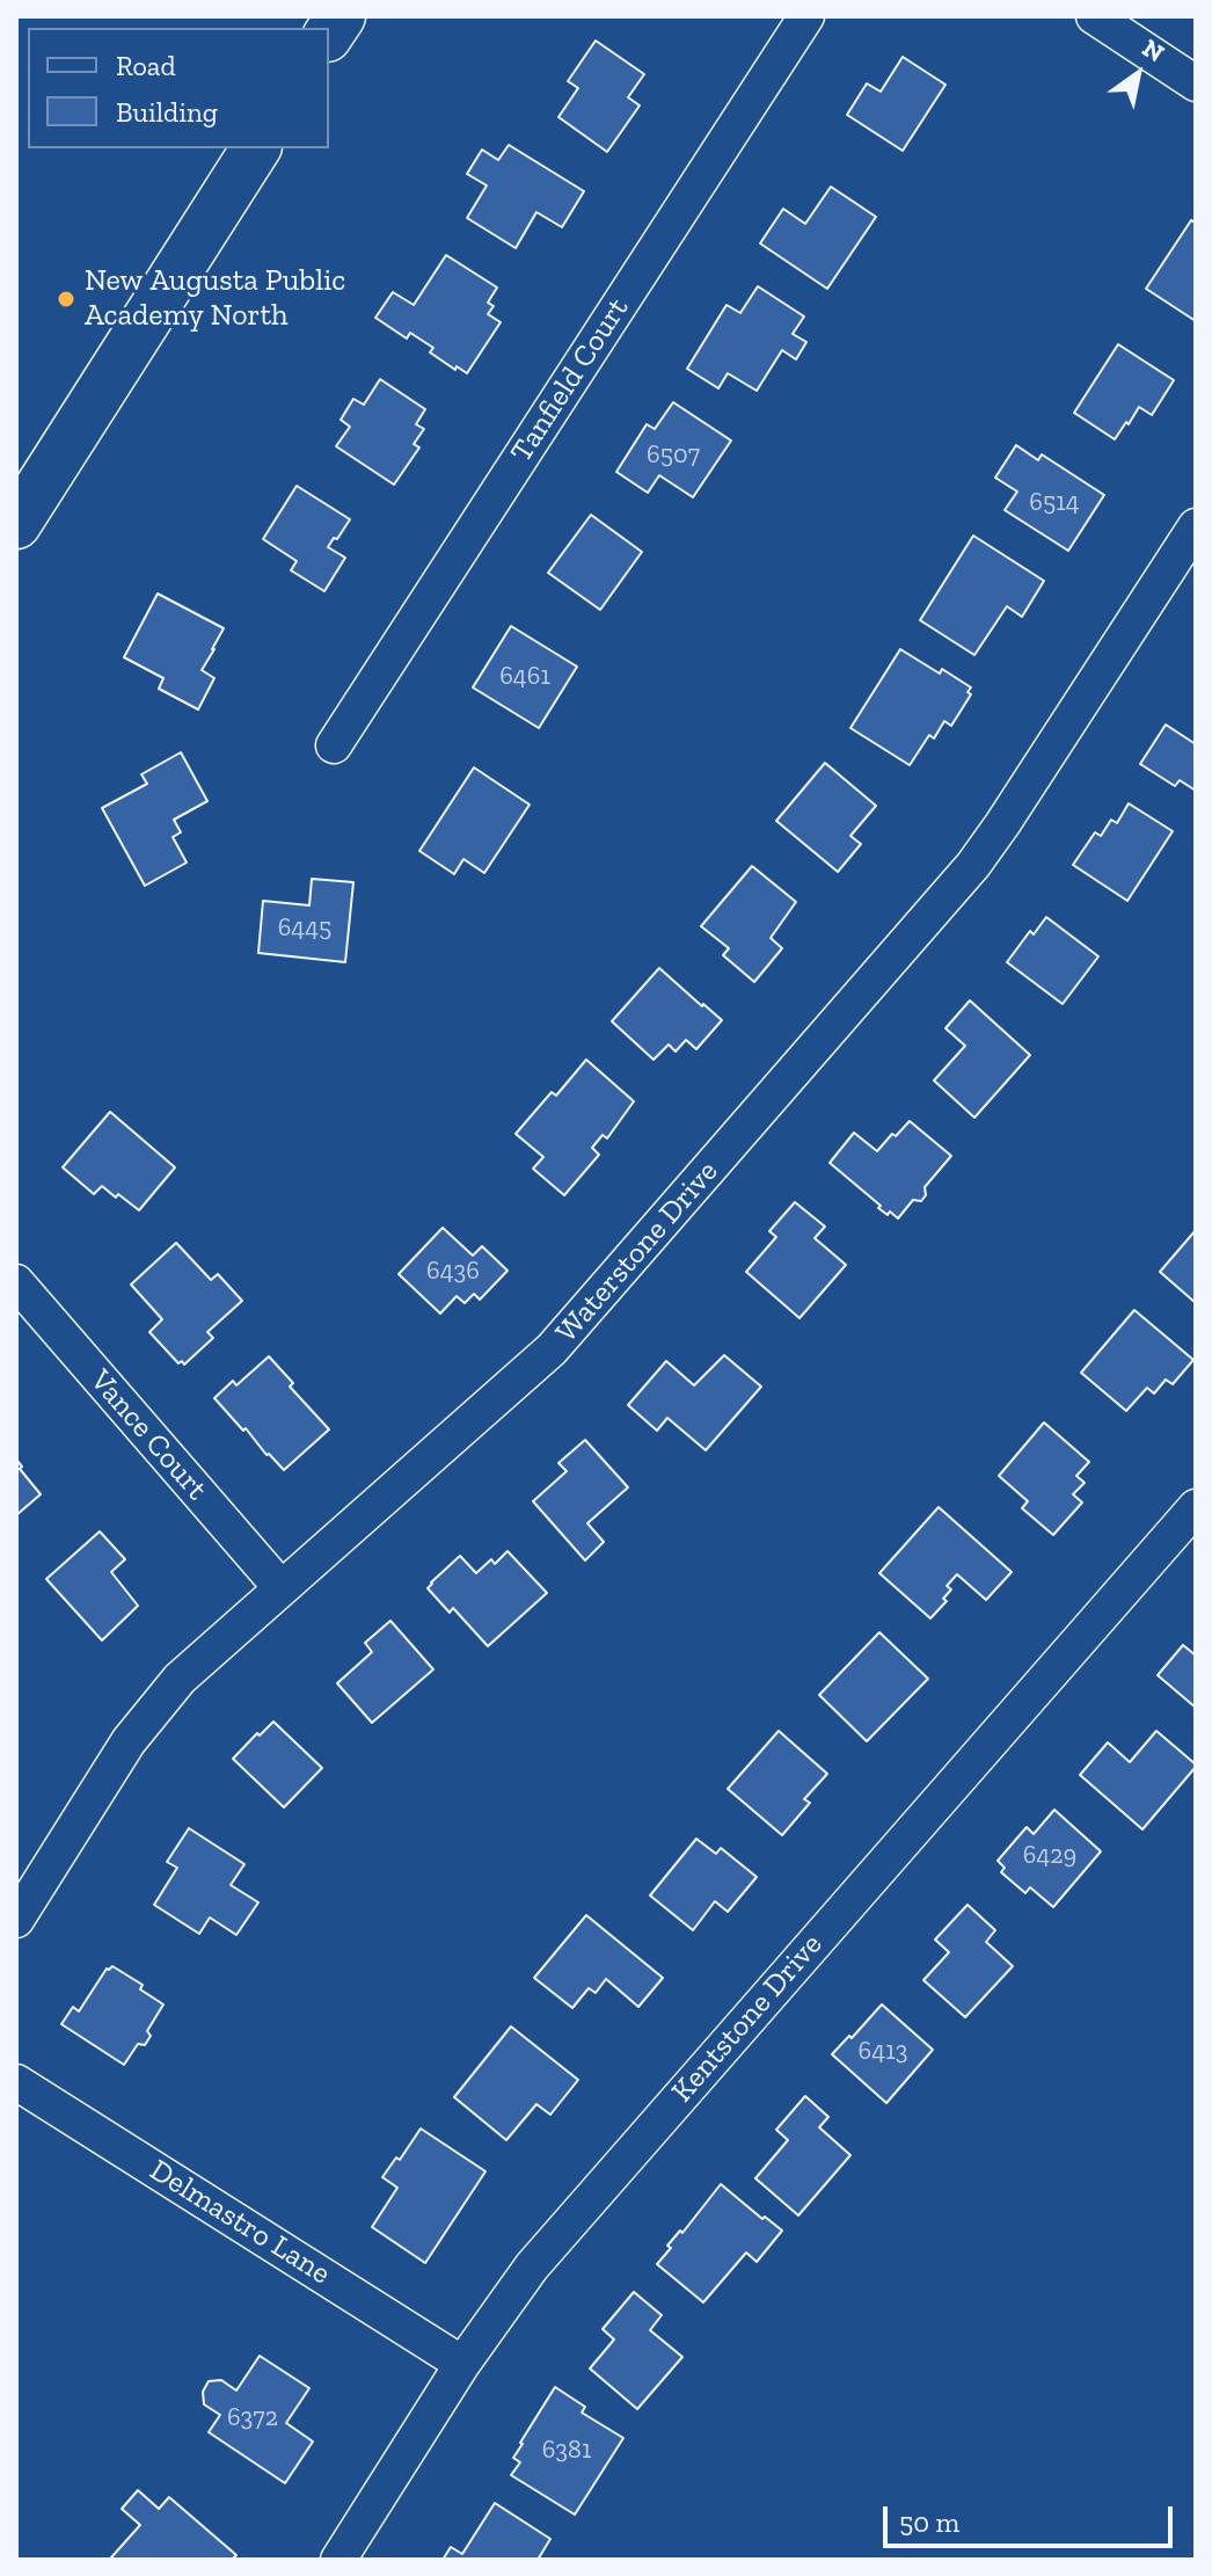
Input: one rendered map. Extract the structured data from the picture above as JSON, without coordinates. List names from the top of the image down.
{
  "streets": {
    "street": [
      "Tanfield Court",
      "Waterstone Drive",
      "Vance Court",
      "Kentstone Drive",
      "Delmastro Lane"
    ]
  },
  "crossings": [
    ["Waterstone Drive", "Vance Court"],
    ["Kentstone Drive", "Delmastro Lane"]
  ],
  "places": ["New Augusta Public Academy North"],
  "house_numbers": [
    "6507",
    "6514",
    "6461",
    "6445",
    "6436",
    "6429",
    "6413",
    "6372",
    "6381"
  ],
  "legend": ["Road", "Building"],
  "scale_bar": "50 m",
  "north": "top right"
}
